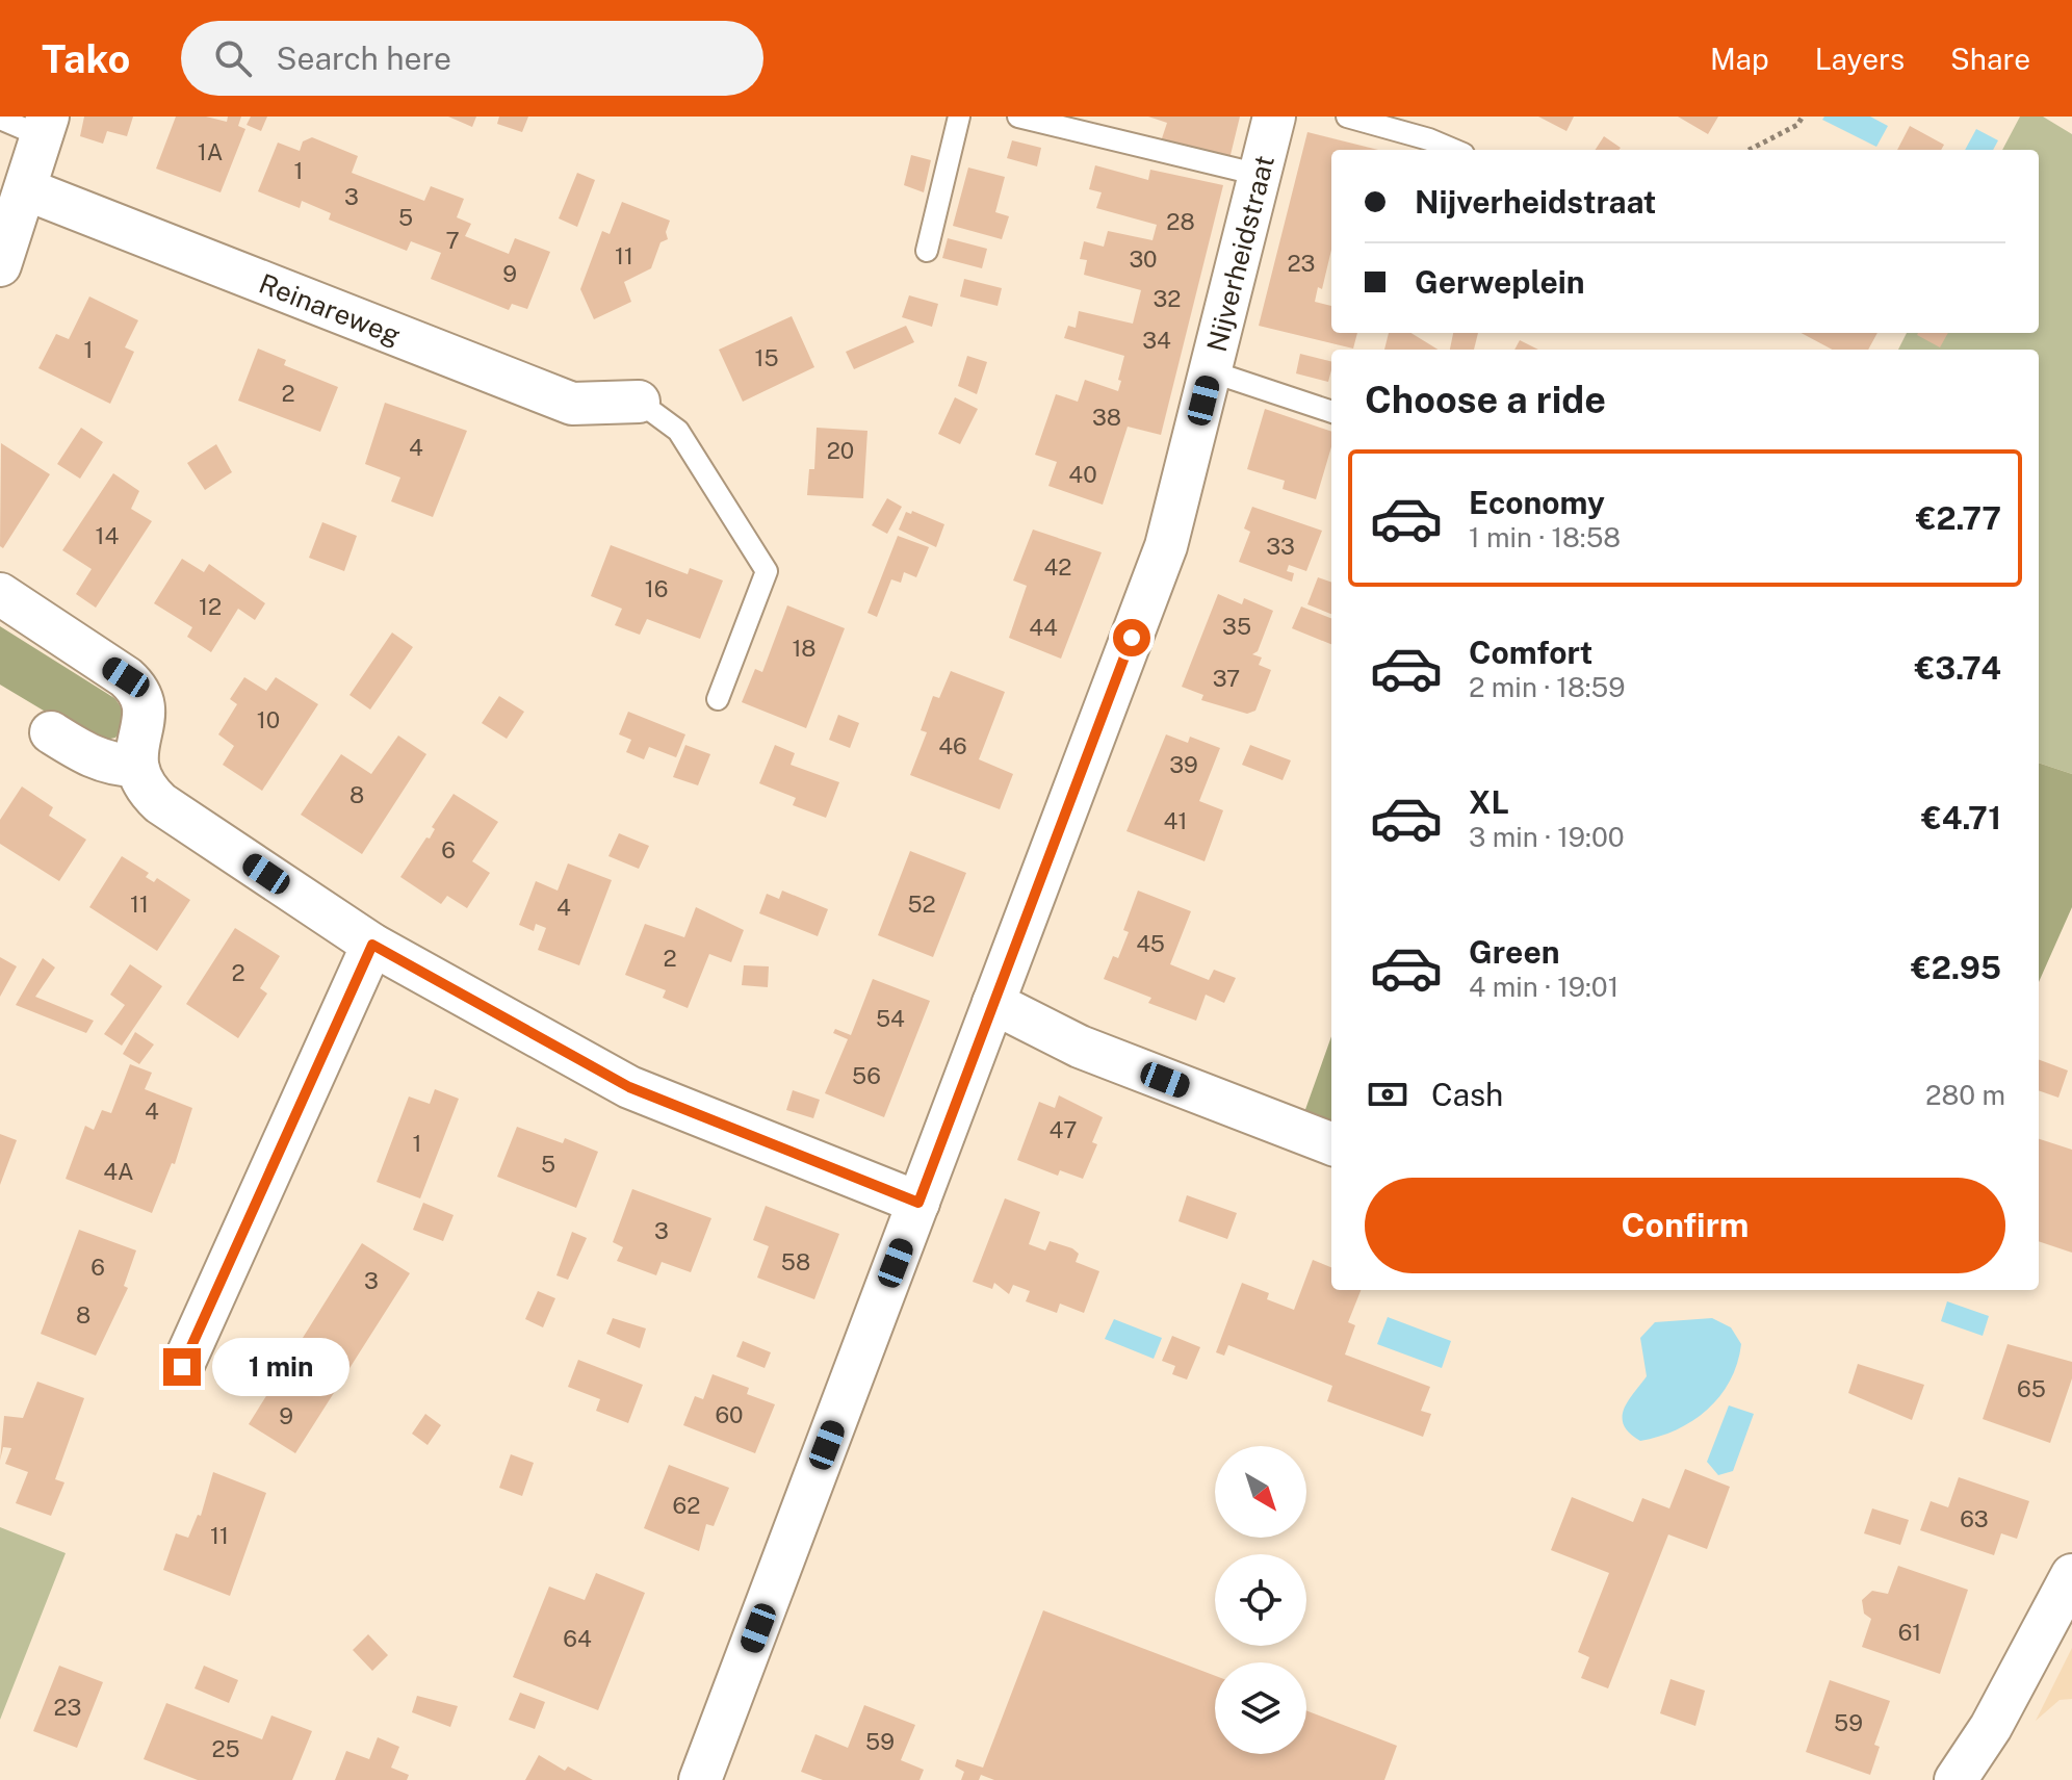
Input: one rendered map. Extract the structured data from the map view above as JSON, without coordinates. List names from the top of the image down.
{
  "streets": {
    "street": ["Nijverheidstraat", "Reinareweg"]
  },
  "house_numbers": [
    "1A",
    "1",
    "3",
    "5",
    "28",
    "7",
    "11",
    "30",
    "23",
    "9",
    "32",
    "34",
    "1",
    "15",
    "2",
    "38",
    "4",
    "20",
    "40",
    "14",
    "33",
    "42",
    "16",
    "12",
    "35",
    "44",
    "18",
    "37",
    "10",
    "46",
    "39",
    "8",
    "41",
    "6",
    "11",
    "52",
    "4",
    "45",
    "2",
    "2",
    "54",
    "56",
    "4",
    "47",
    "1",
    "5",
    "4A",
    "3",
    "58",
    "6",
    "3",
    "8",
    "65",
    "60",
    "9",
    "62",
    "63",
    "11",
    "61",
    "64",
    "23",
    "59",
    "59",
    "25"
  ],
  "north": "bottom right",
  "page": {
    "header": "Tako",
    "search": "Search here",
    "nav": ["Map", "Layers", "Share"],
    "banner": ["Nijverheidstraat", "Gerweplein"],
    "heading": "Choose a ride",
    "list": [
      {
        "name": "Economy",
        "note": "1 min · 18:58",
        "value": "€2.77"
      },
      {
        "name": "Comfort",
        "note": "2 min · 18:59",
        "value": "€3.74"
      },
      {
        "name": "XL",
        "note": "3 min · 19:00",
        "value": "€4.71"
      },
      {
        "name": "Green",
        "note": "4 min · 19:01",
        "value": "€2.95"
      }
    ],
    "pay": ["Cash", "280 m"],
    "buttons": "Confirm",
    "bubble": "1 min"
  }
}
